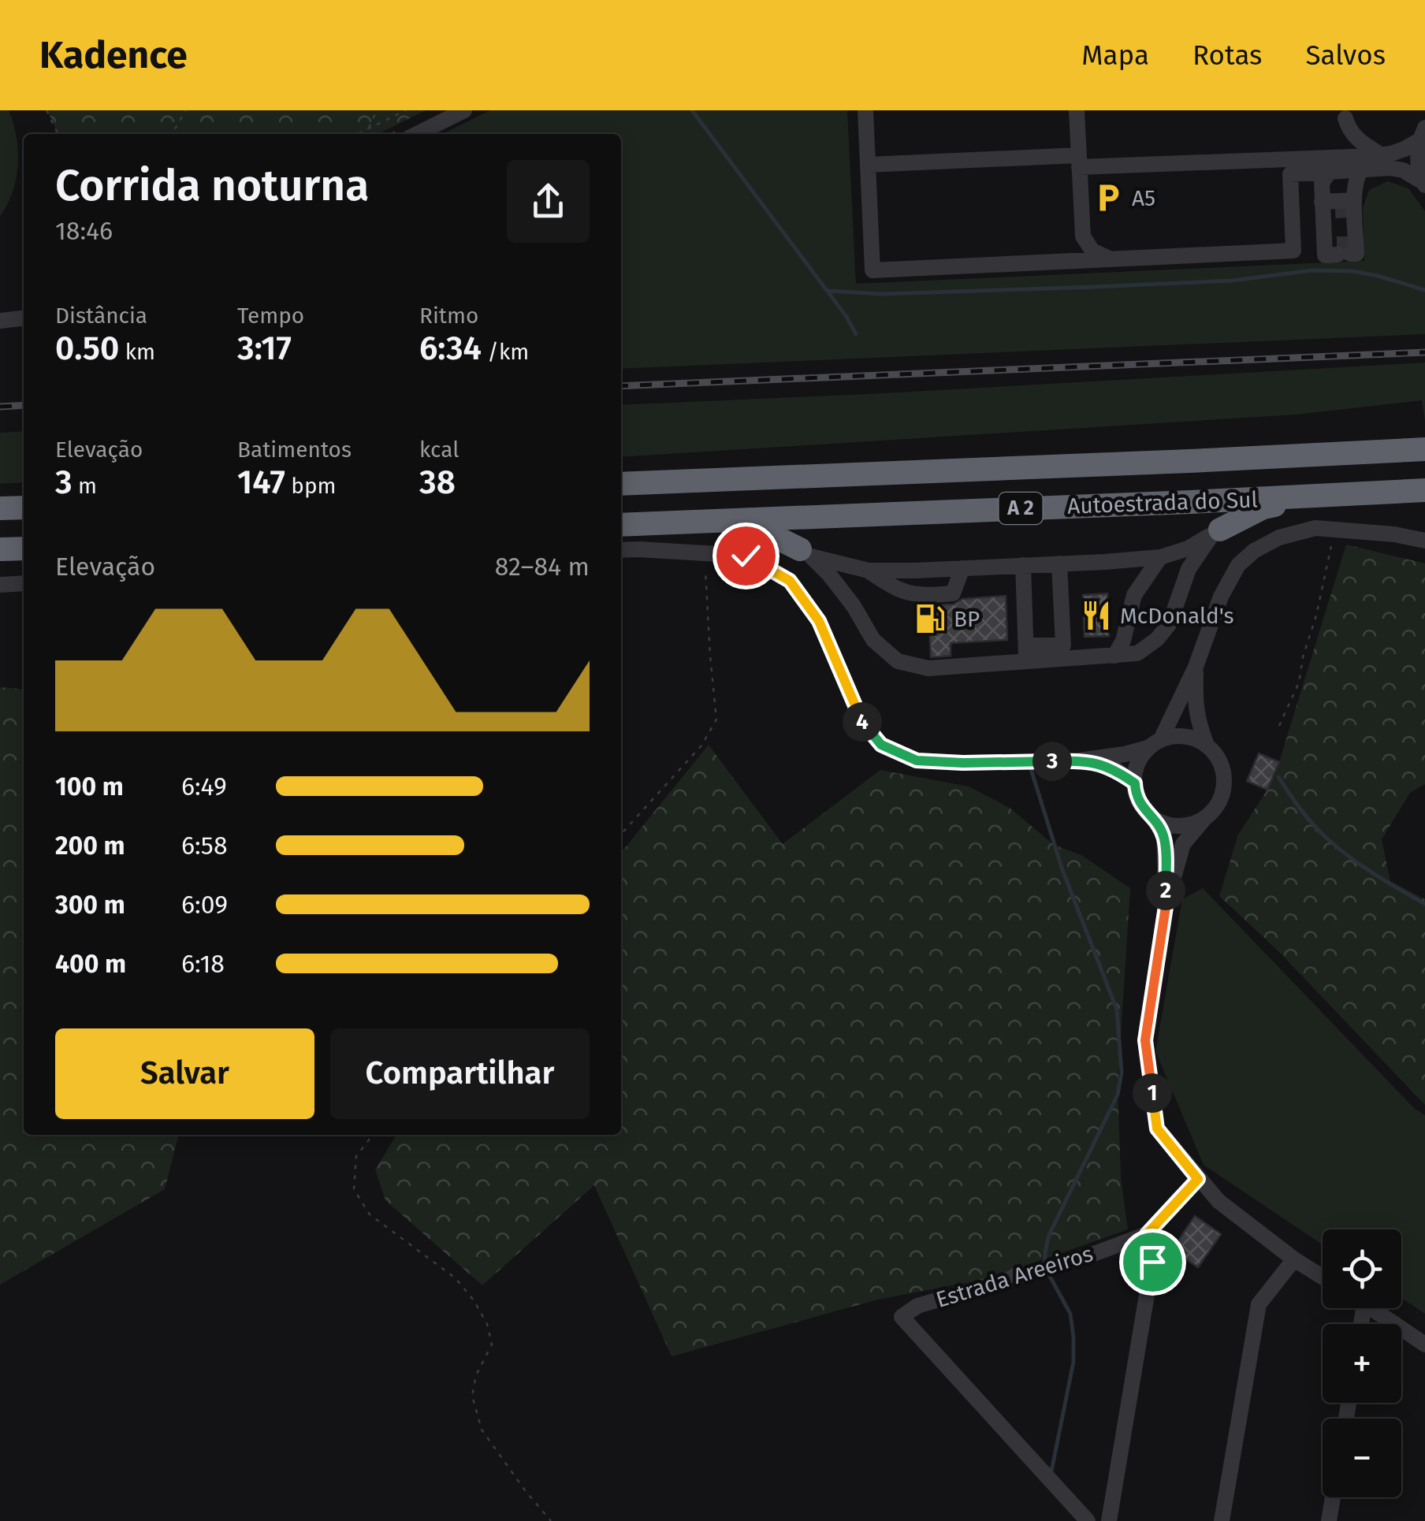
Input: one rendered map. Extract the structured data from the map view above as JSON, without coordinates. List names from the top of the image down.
{
  "streets": {
    "highway": ["Autoestrada do Sul", "A 2"],
    "street": ["Estrada Areeiros"]
  },
  "places": {
    "parking": ["A5"],
    "restaurant": ["McDonald's"],
    "fuel station": ["BP"]
  },
  "page": {
    "header": "Kadence",
    "nav": ["Mapa", "Rotas", "Salvos"],
    "heading": ["Corrida noturna", "18:46"],
    "stats": [
      ["Distância", "0.50 km"],
      ["Tempo", "3:17"],
      ["Ritmo", "6:34 /km"],
      ["Elevação", "3 m"],
      ["Batimentos", "147 bpm"],
      ["kcal", "38"]
    ],
    "chart": ["Elevação", "82–84 m"],
    "pins": [
      "4",
      "3",
      "2",
      "1"
    ],
    "list": [
      {
        "name": "100 m",
        "note": "6:49"
      },
      {
        "name": "200 m",
        "note": "6:58"
      },
      {
        "name": "300 m",
        "note": "6:09"
      },
      {
        "name": "400 m",
        "note": "6:18"
      }
    ],
    "buttons": ["Salvar", "Compartilhar"],
    "map_buttons": ["+", "−"]
  }
}
